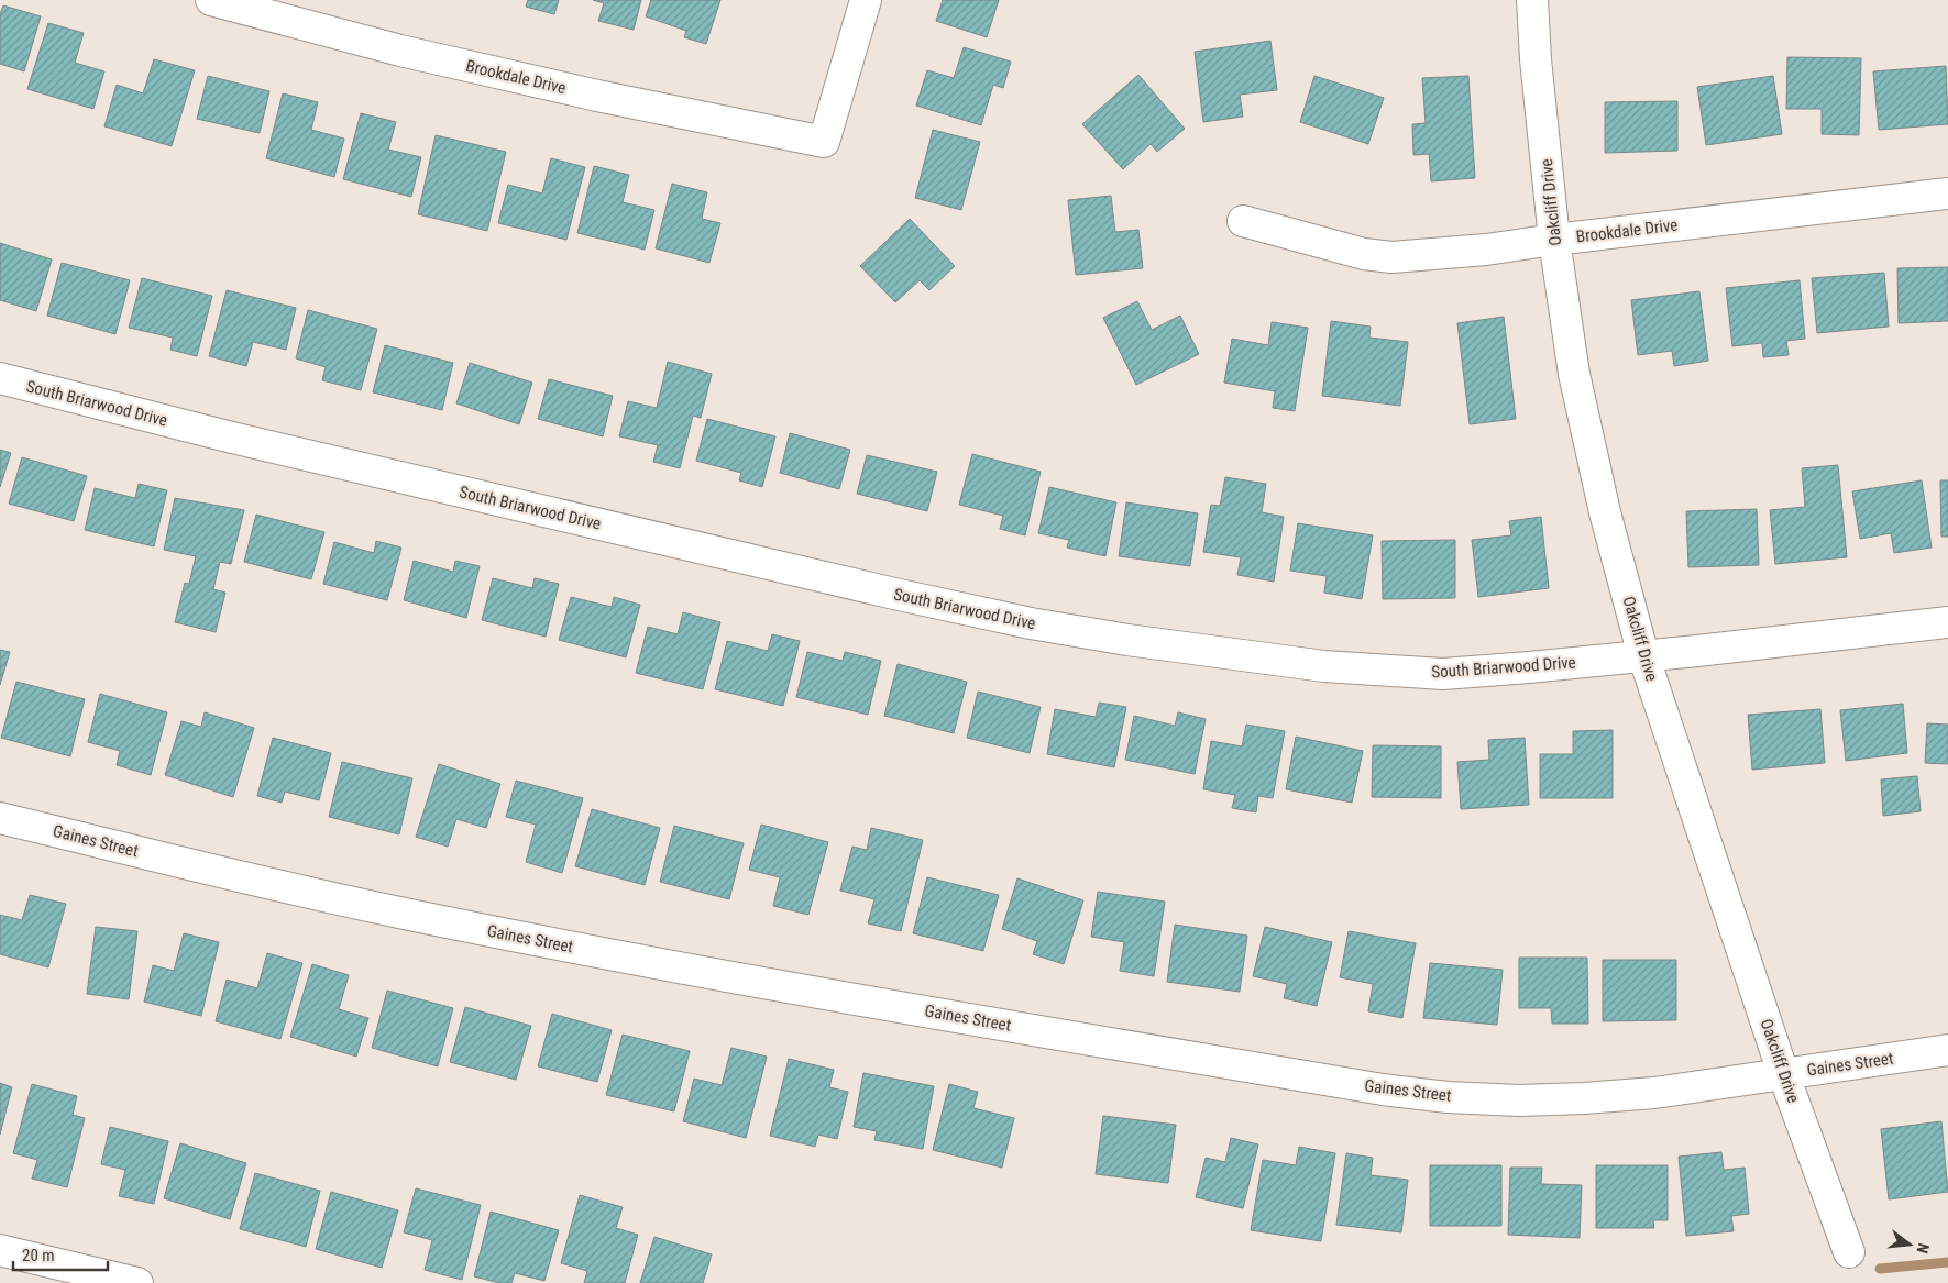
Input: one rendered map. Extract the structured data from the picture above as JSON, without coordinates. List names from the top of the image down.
{
  "streets": {
    "street": [
      "Brookdale Drive",
      "Oakcliff Drive",
      "South Briarwood Drive",
      "Gaines Street"
    ]
  },
  "crossings": [
    ["Brookdale Drive", "Oakcliff Drive"],
    ["Oakcliff Drive", "South Briarwood Drive"],
    ["Oakcliff Drive", "Gaines Street"]
  ],
  "scale_bar": "20 m",
  "north": "right"
}
